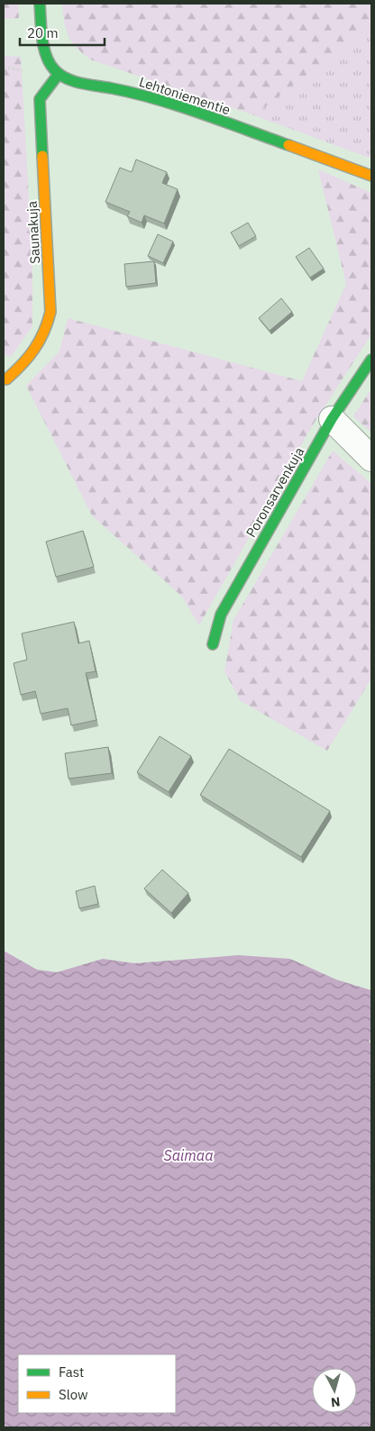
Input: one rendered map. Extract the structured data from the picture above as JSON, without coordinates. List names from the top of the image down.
{
  "streets": {
    "street": ["Lehtoniementie", "Saunakuja", "Poronsarvenkuja"]
  },
  "crossings": [
    ["Lehtoniementie", "Saunakuja"]
  ],
  "water": ["Saimaa"],
  "legend": ["Fast", "Slow"],
  "scale_bar": "20 m",
  "north": "bottom"
}
